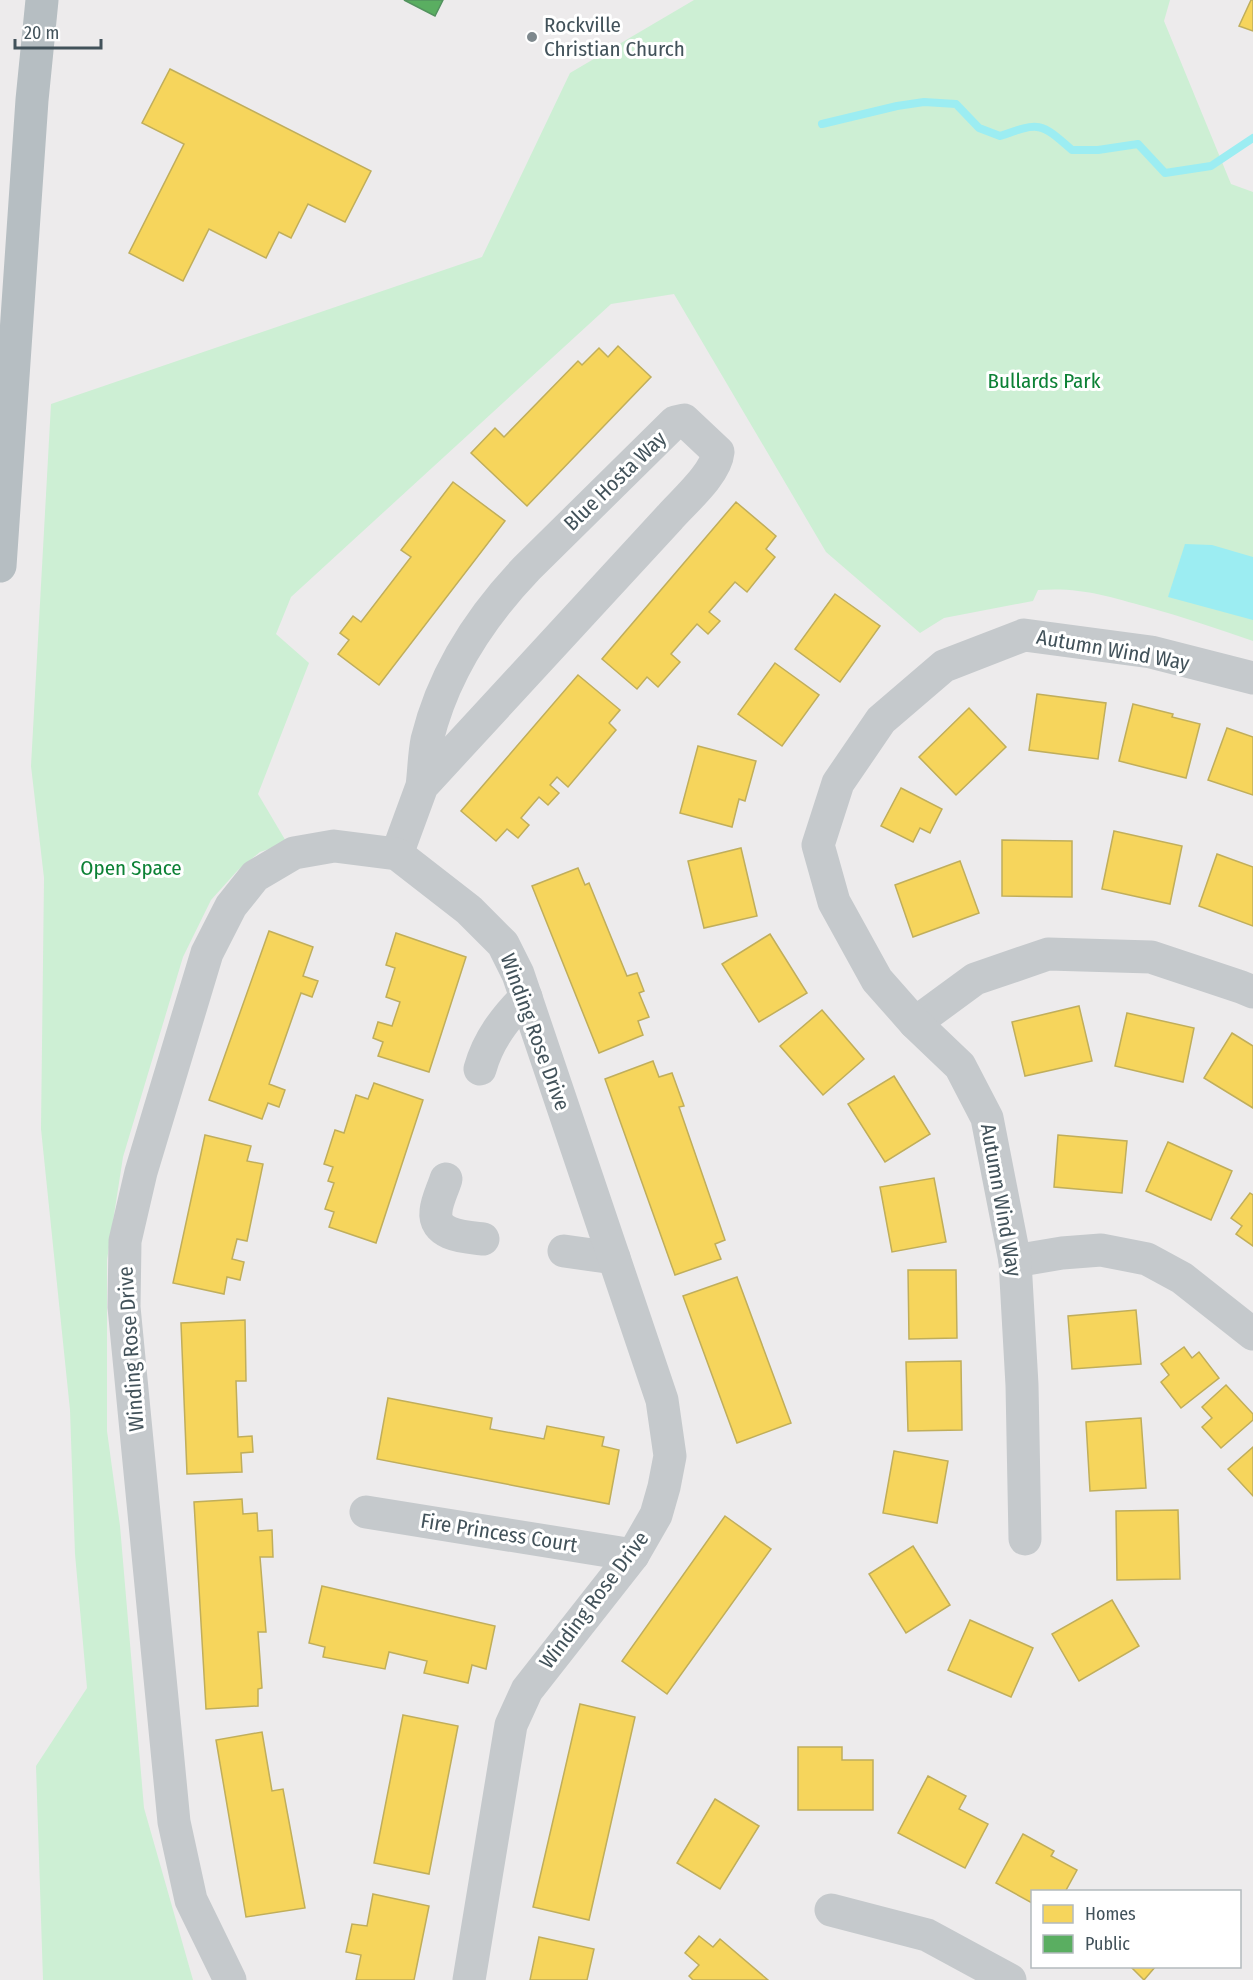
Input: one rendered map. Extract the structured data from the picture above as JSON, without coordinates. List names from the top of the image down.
{
  "streets": {
    "street": [
      "Blue Hosta Way",
      "Autumn Wind Way",
      "Winding Rose Drive",
      "Fire Princess Court"
    ]
  },
  "crossings": [
    ["Blue Hosta Way", "Winding Rose Drive"],
    ["Winding Rose Drive", "Fire Princess Court"]
  ],
  "parks": ["Bullards Park", "Open Space"],
  "places": ["Rockville Christian Church"],
  "legend": ["Homes", "Public"],
  "scale_bar": "20 m"
}
